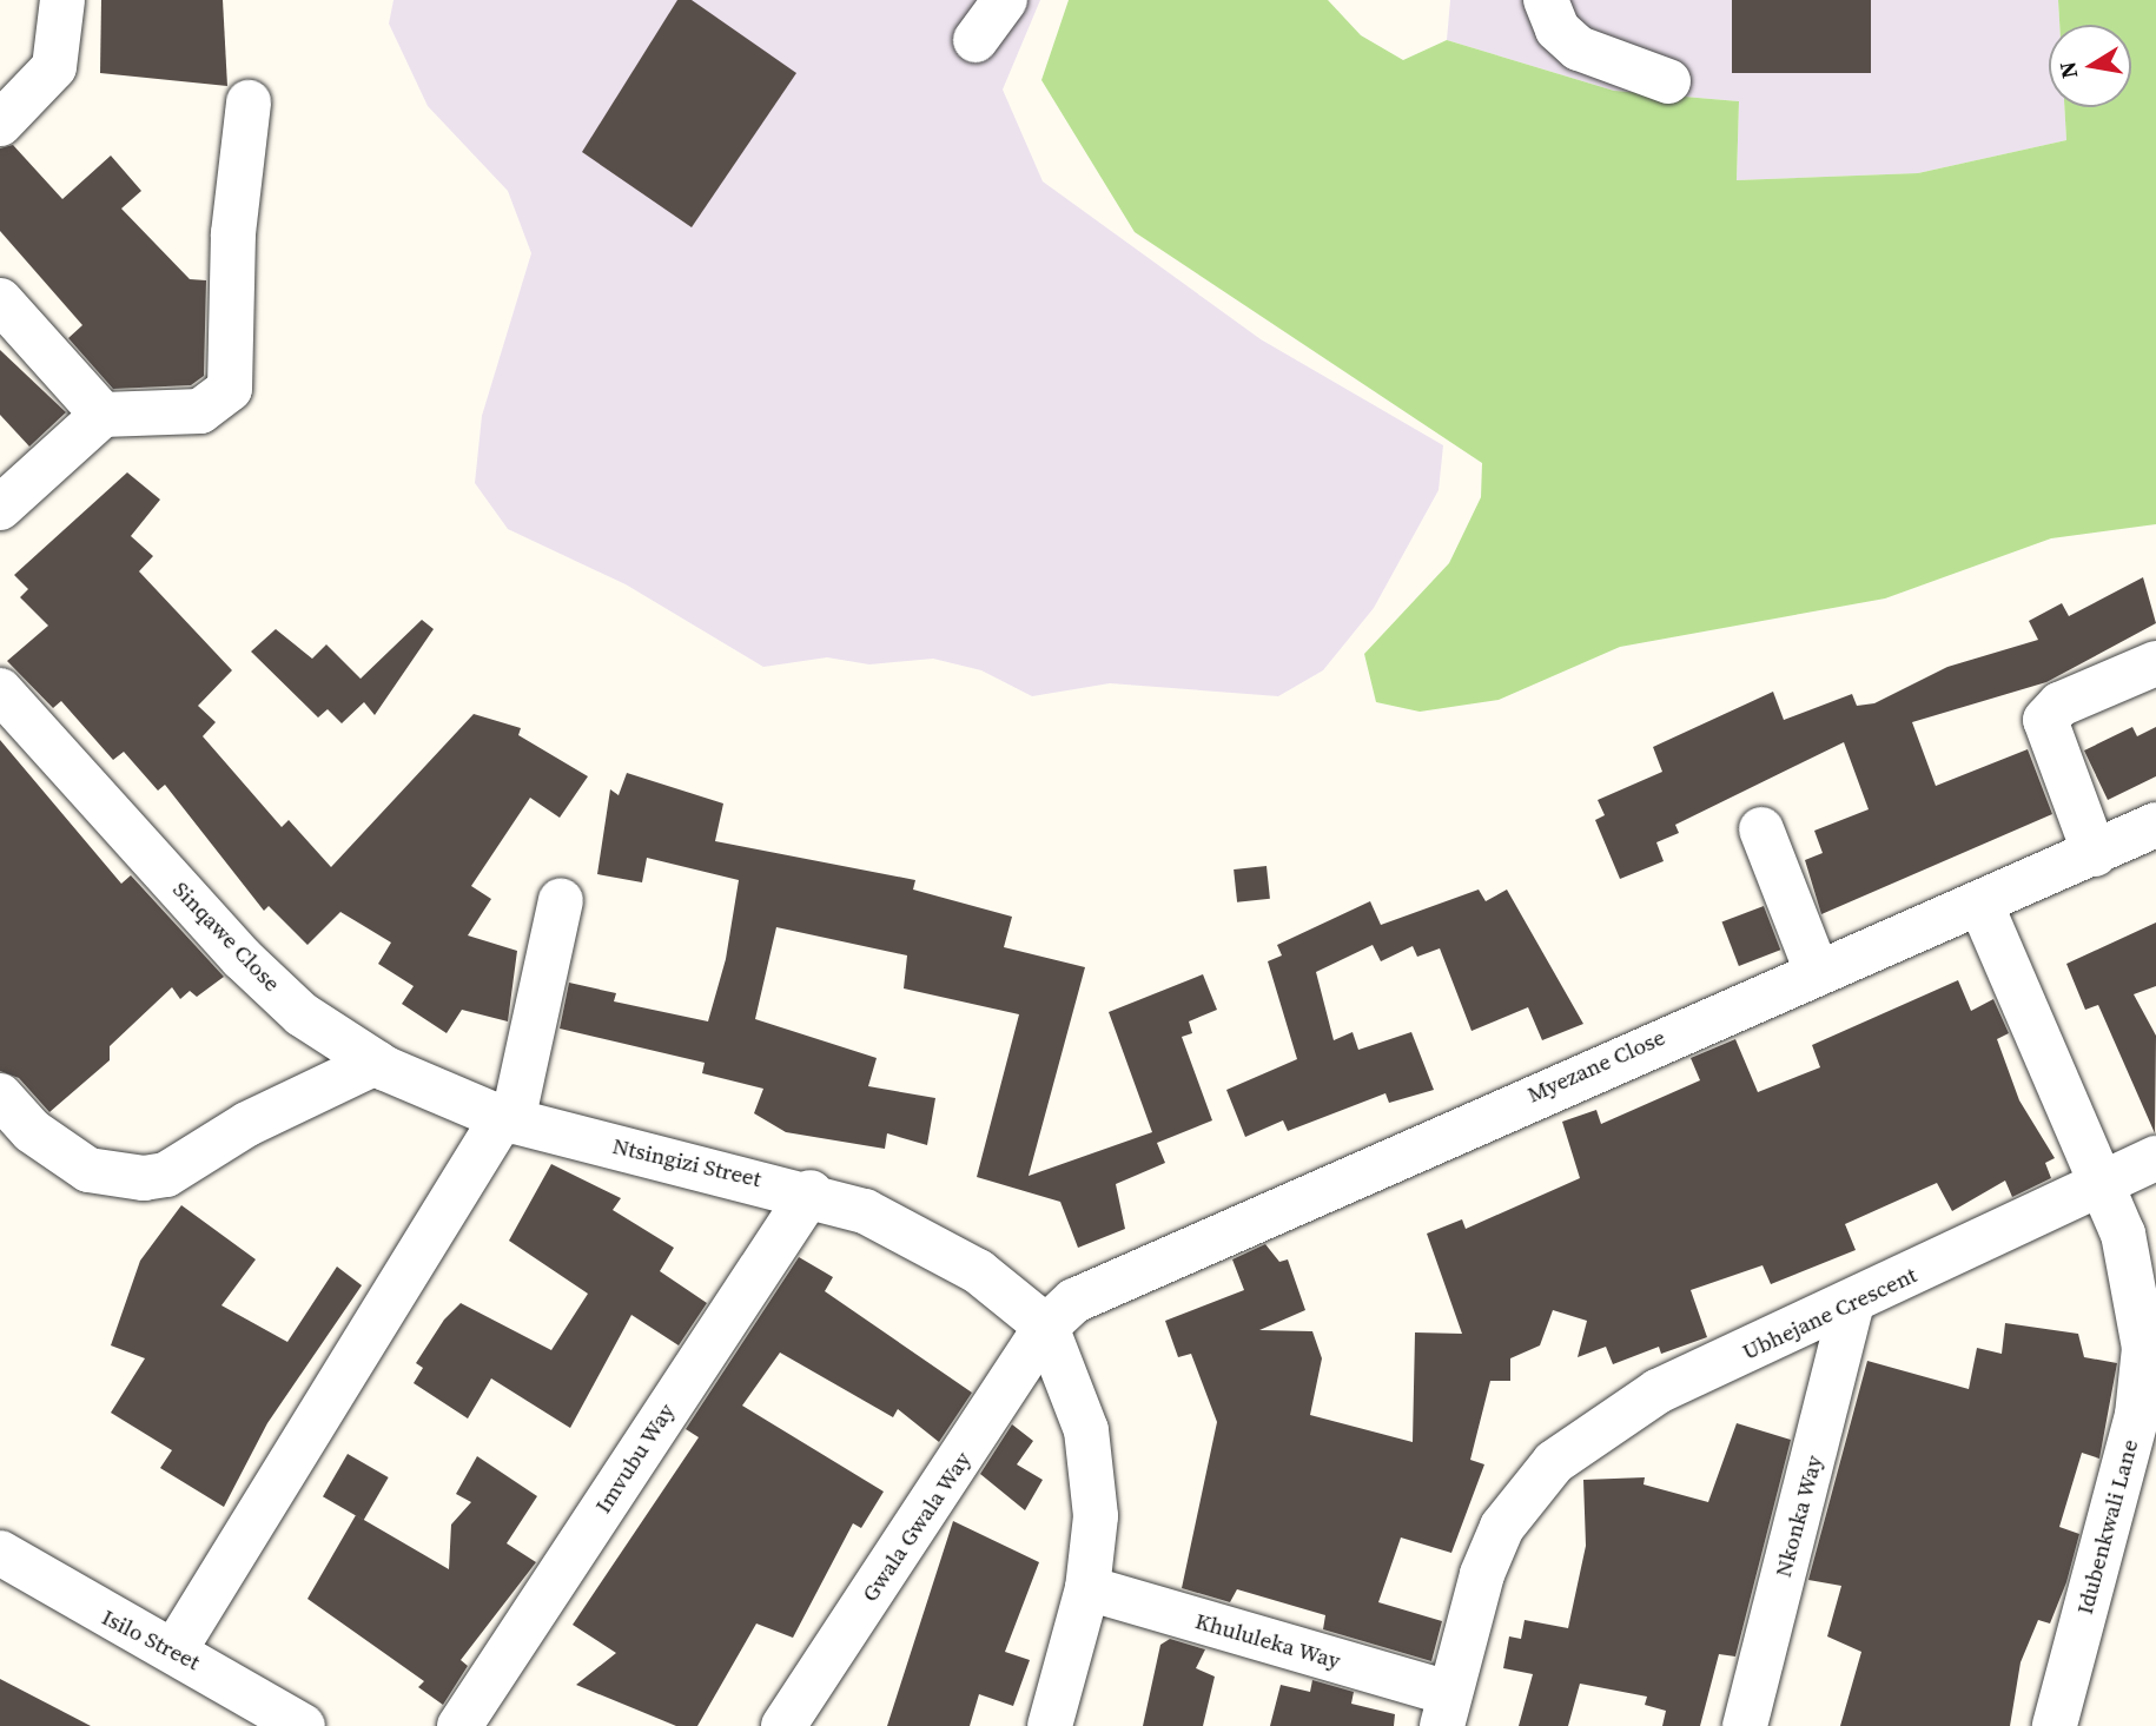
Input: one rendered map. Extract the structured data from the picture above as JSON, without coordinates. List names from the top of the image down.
{
  "streets": {
    "street": [
      "Sinqawe Close",
      "Myezane Close",
      "Ntsingizi Street",
      "Ubhejane Crescent",
      "Imvubu Way",
      "Nkonka Way",
      "Gwala Gwala Way",
      "Idubenkwali Lane",
      "Isilo Street",
      "Khululeka Way"
    ]
  },
  "crossings": [
    ["Sinqawe Close", "Ntsingizi Street"],
    ["Myezane Close", "Ntsingizi Street"],
    ["Myezane Close", "Gwala Gwala Way"],
    ["Ntsingizi Street", "Imvubu Way"],
    ["Ntsingizi Street", "Gwala Gwala Way"],
    ["Ntsingizi Street", "Khululeka Way"],
    ["Ubhejane Crescent", "Nkonka Way"],
    ["Ubhejane Crescent", "Idubenkwali Lane"],
    ["Ubhejane Crescent", "Khululeka Way"]
  ],
  "north": "left"
}
